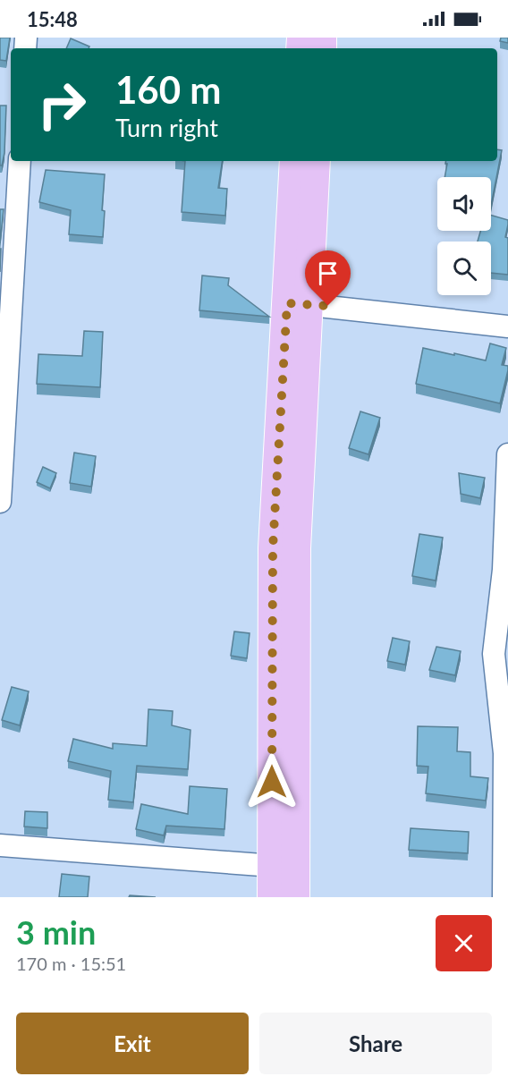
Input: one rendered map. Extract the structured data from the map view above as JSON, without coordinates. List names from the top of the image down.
{
  "page": {
    "status": "15:48",
    "turn": ["160 m", "Turn right"],
    "heading": ["3 min", "170 m · 15:51"],
    "buttons": ["Exit", "Share"]
  }
}
